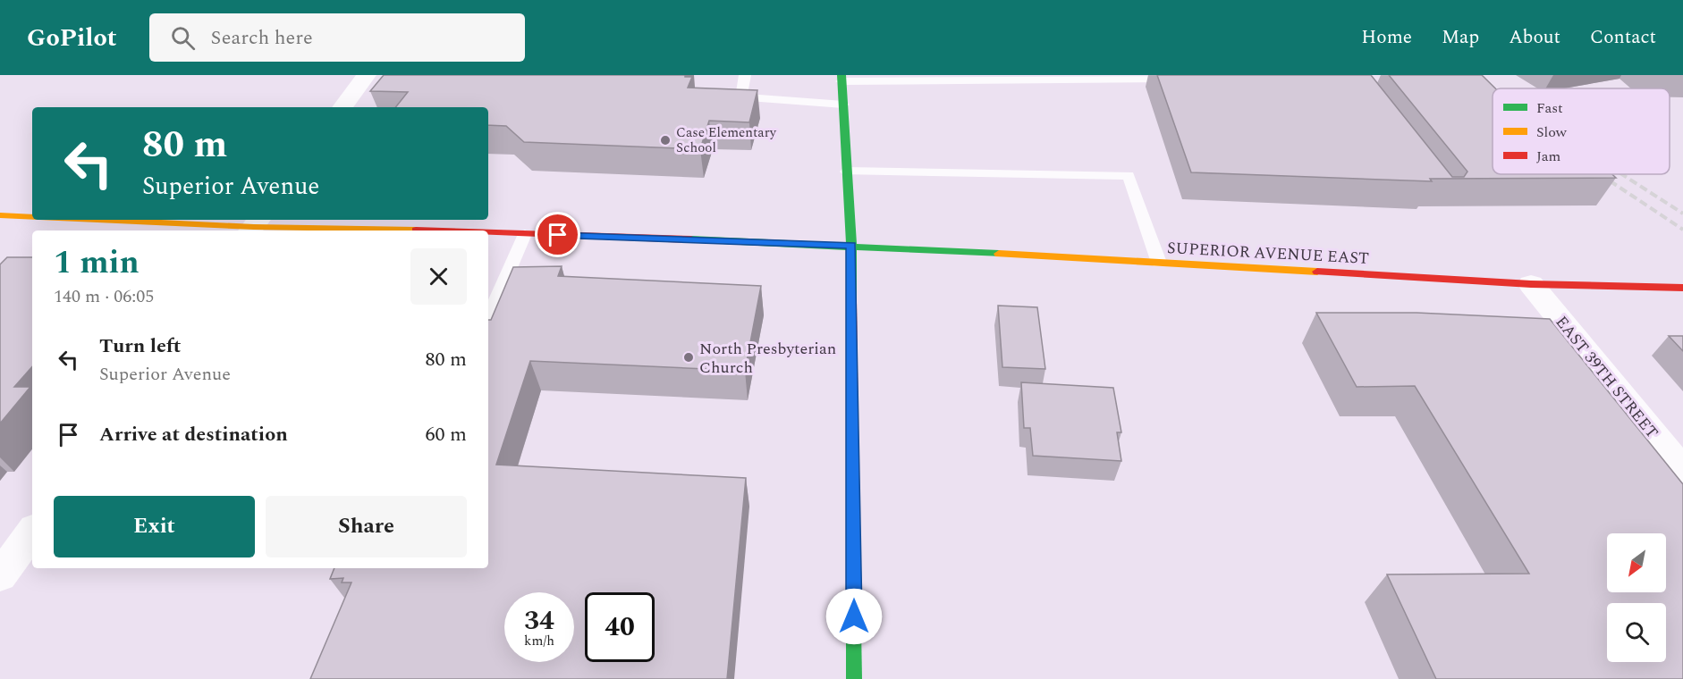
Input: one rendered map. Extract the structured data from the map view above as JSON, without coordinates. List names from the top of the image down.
{
  "streets": {
    "main road": ["SUPERIOR AVENUE EAST"],
    "street": ["EAST 39TH STREET"]
  },
  "crossings": [
    ["SUPERIOR AVENUE EAST", "EAST 39TH STREET"]
  ],
  "places": ["Case Elementary School", "North Presbyterian Church"],
  "legend": ["Fast", "Slow", "Jam"],
  "north": "bottom left",
  "page": {
    "header": "GoPilot",
    "search": "Search here",
    "nav": [
      "Home",
      "Map",
      "About",
      "Contact"
    ],
    "turn": ["80 m", "Superior Avenue"],
    "heading": ["1 min", "140 m · 06:05"],
    "list": [
      {
        "name": "Turn left",
        "note": "Superior Avenue",
        "value": "80 m"
      },
      {
        "name": "Arrive at destination",
        "value": "60 m"
      }
    ],
    "buttons": ["Exit", "Share"],
    "speed": "34 km/h",
    "limit": "40"
  }
}
